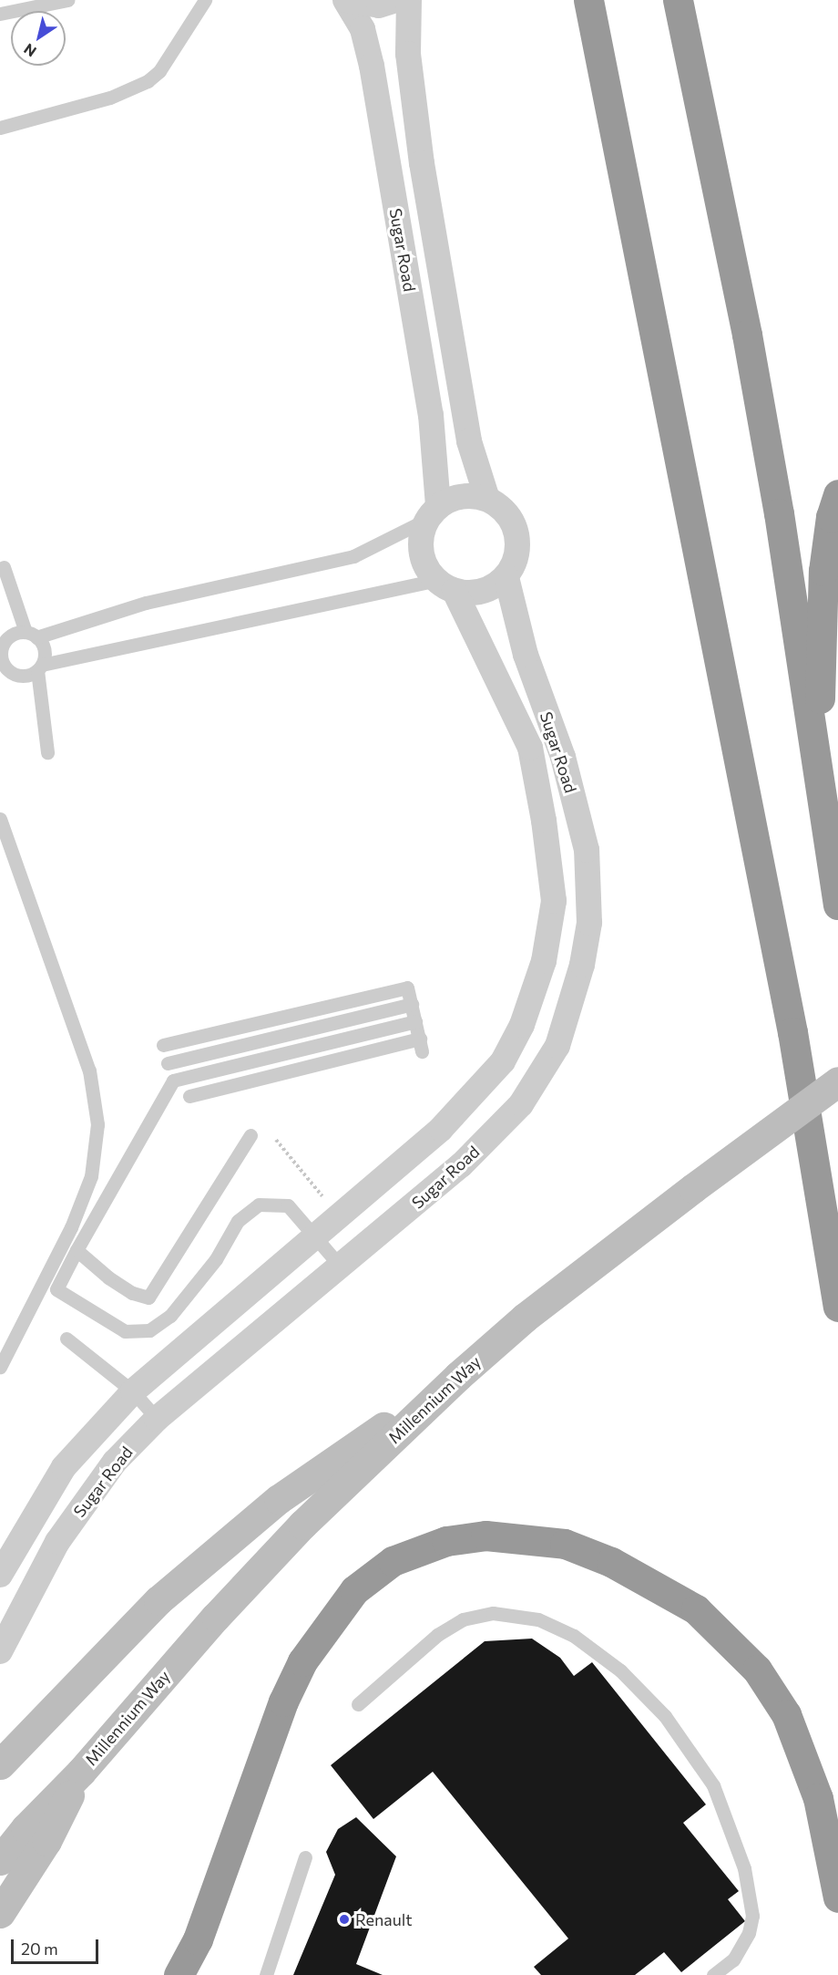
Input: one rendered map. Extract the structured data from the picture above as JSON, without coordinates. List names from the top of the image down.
{
  "streets": {
    "street": ["Sugar Road", "Millennium Way"]
  },
  "places": ["Renault"],
  "scale_bar": "20 m",
  "north": "bottom left"
}
